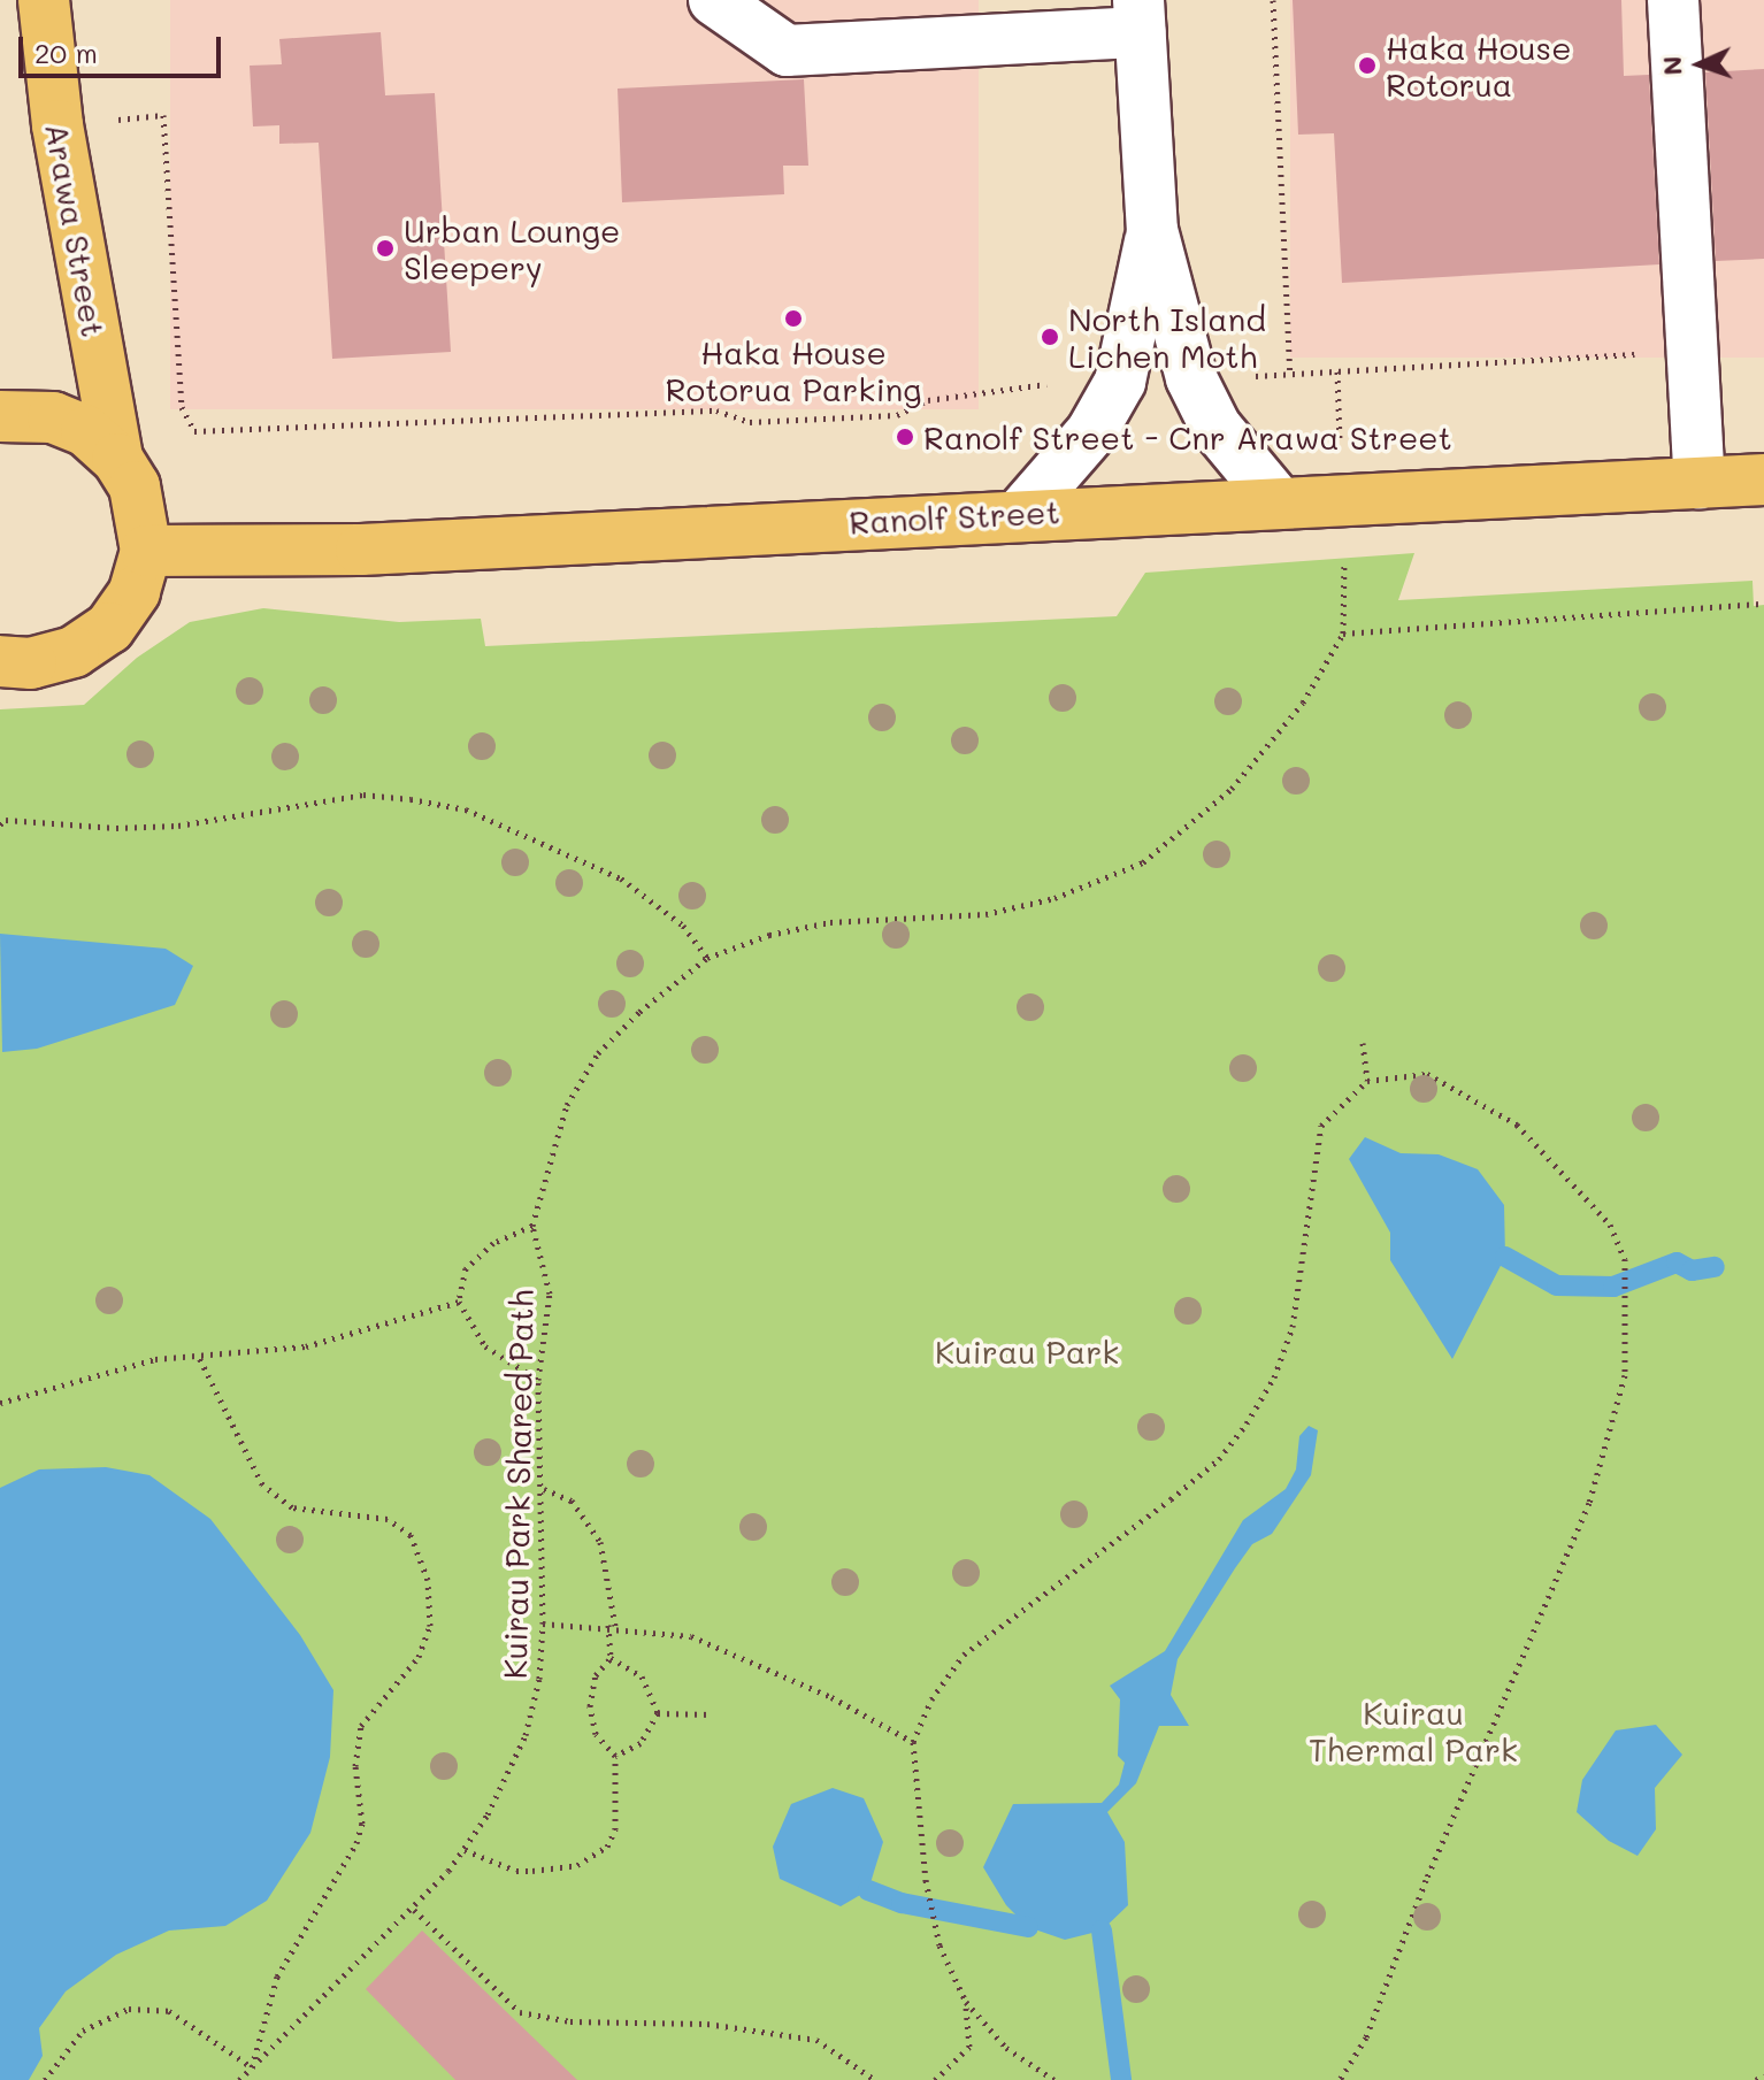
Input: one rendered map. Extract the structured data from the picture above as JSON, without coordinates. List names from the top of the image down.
{
  "streets": {
    "main road": ["Arawa Street", "Ranolf Street"],
    "path": ["Kuirau Park Shared Path"]
  },
  "parks": ["Kuirau Park", "Kuirau Thermal Park"],
  "places": [
    "Haka House Rotorua",
    "Urban Lounge Sleepery",
    "Haka House Rotorua Parking",
    "North Island Lichen Moth",
    "Ranolf Street - Cnr Arawa Street"
  ],
  "scale_bar": "20 m",
  "north": "left"
}
